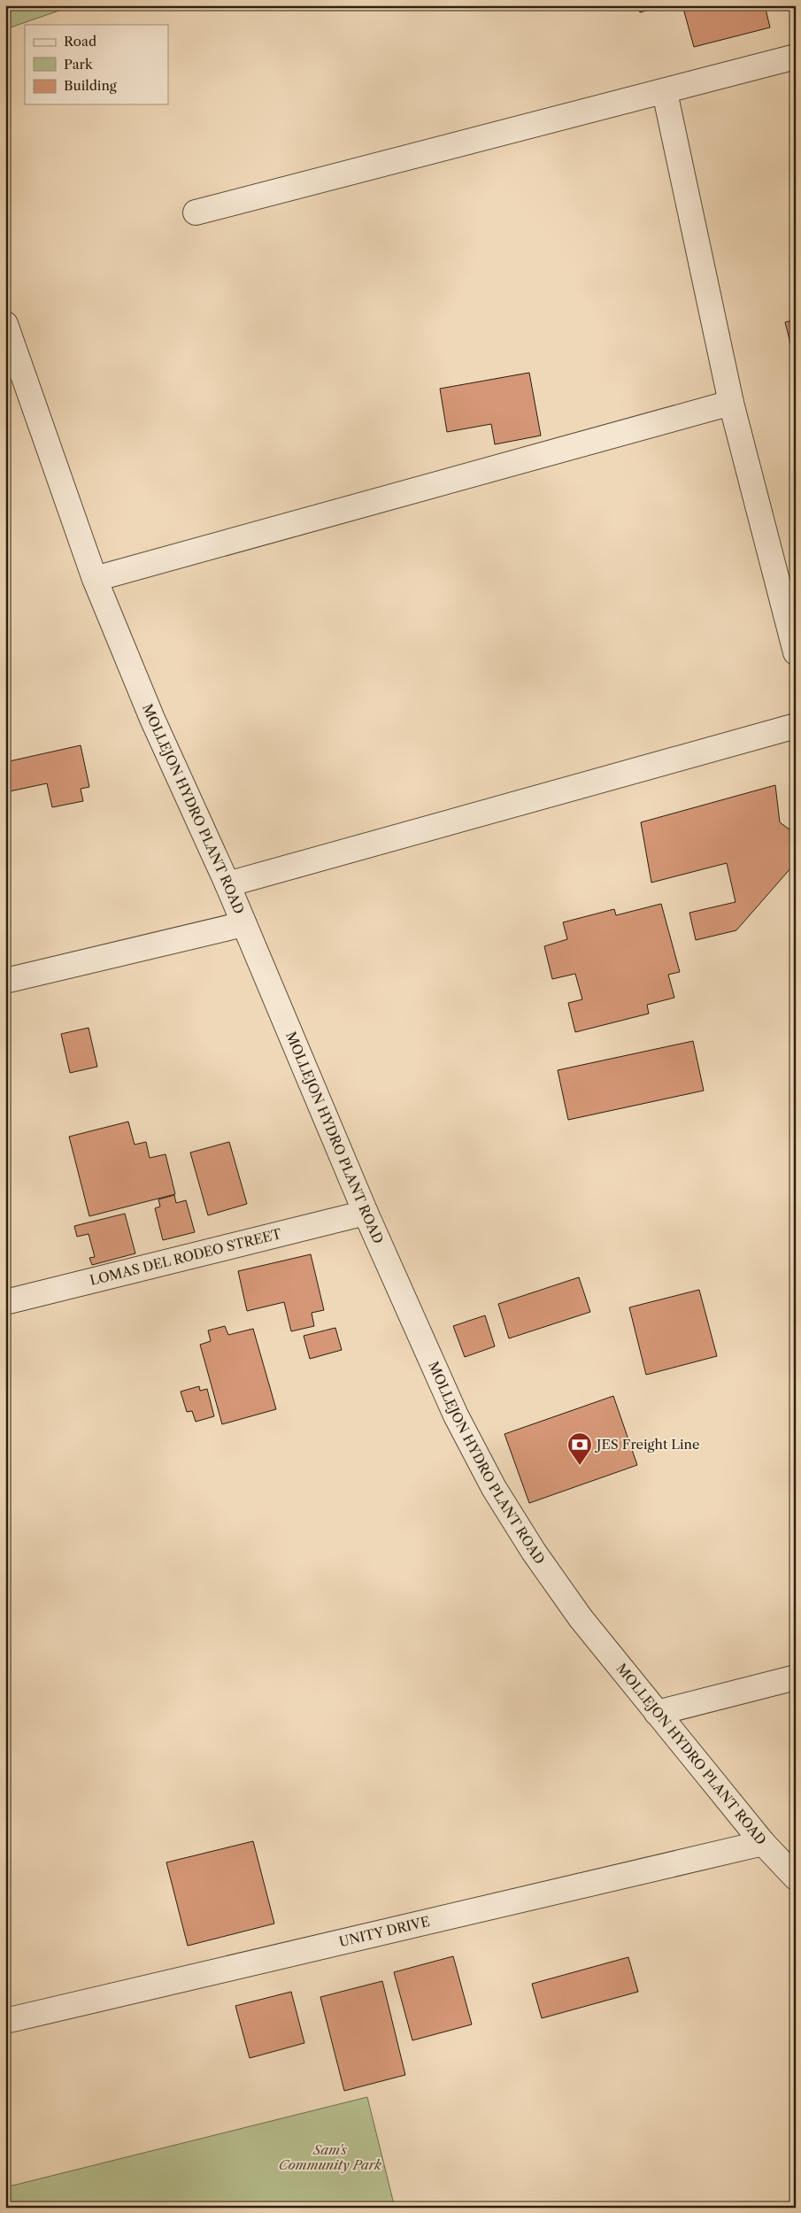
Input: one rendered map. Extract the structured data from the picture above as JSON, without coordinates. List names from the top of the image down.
{
  "streets": {
    "street": ["MOLLEJON HYDRO PLANT ROAD", "LOMAS DEL RODEO STREET", "UNITY DRIVE"]
  },
  "crossings": [
    ["MOLLEJON HYDRO PLANT ROAD", "LOMAS DEL RODEO STREET"],
    ["MOLLEJON HYDRO PLANT ROAD", "UNITY DRIVE"]
  ],
  "parks": ["Sam's Community Park"],
  "places": {
    "bank": ["JES Freight Line"]
  },
  "legend": ["Road", "Park", "Building"]
}
